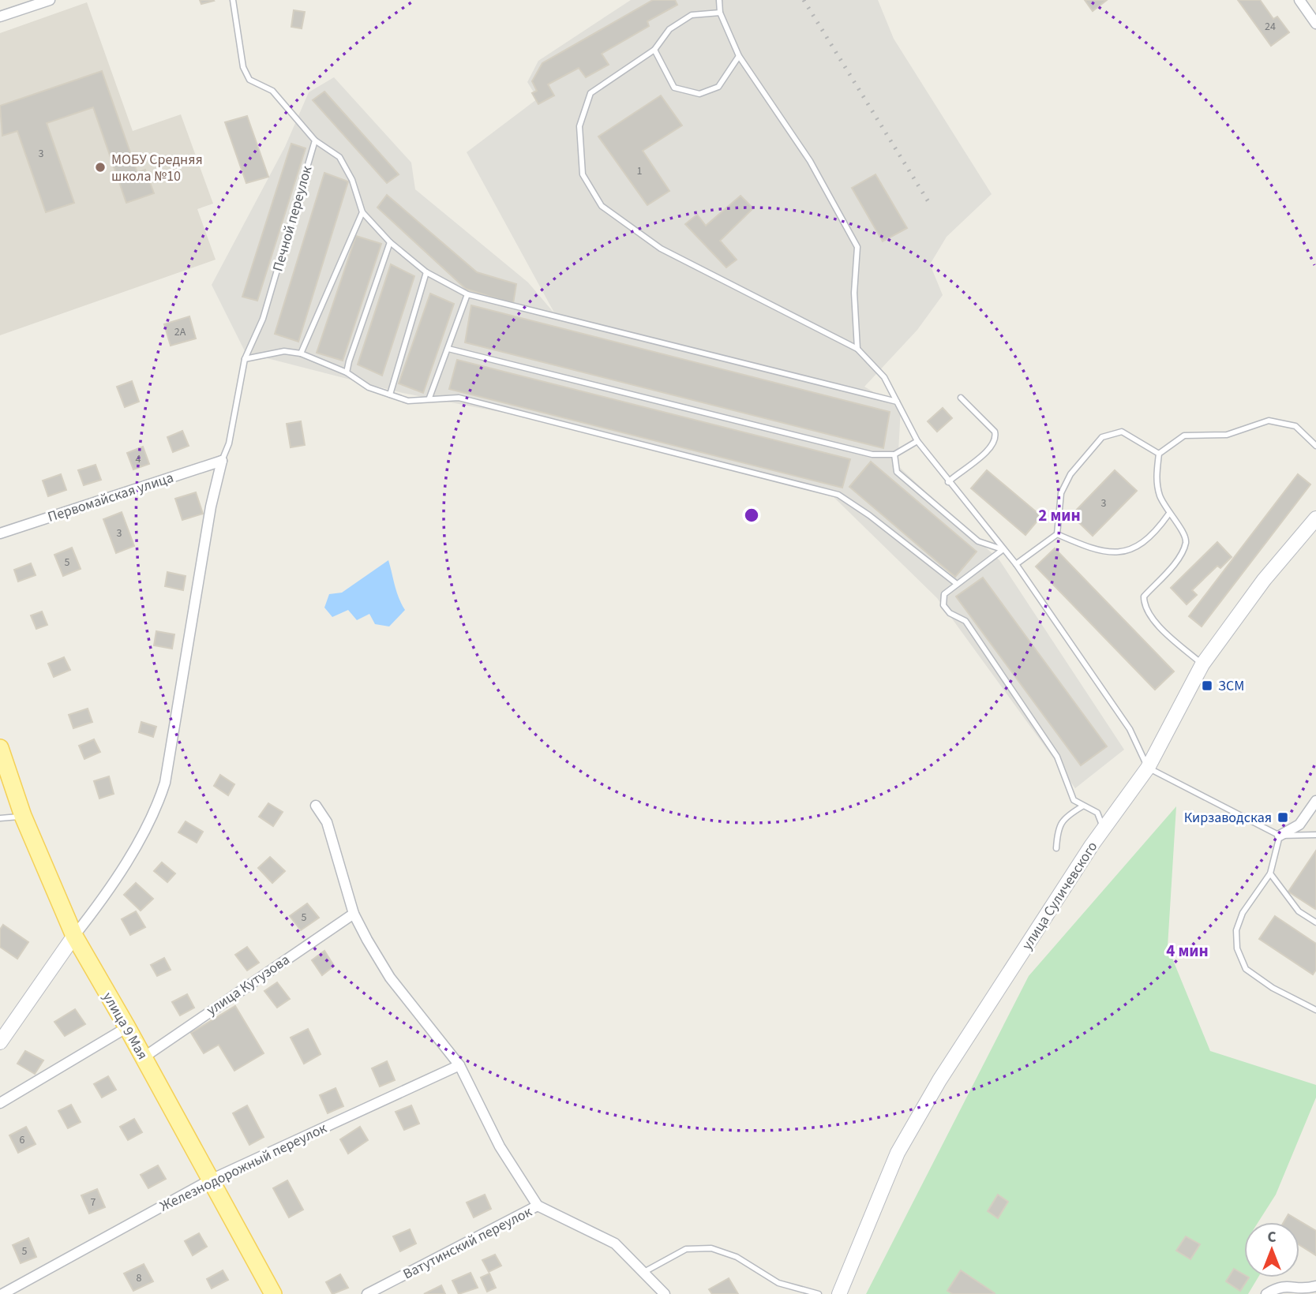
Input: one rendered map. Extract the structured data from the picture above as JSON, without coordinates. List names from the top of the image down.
{
  "streets": {
    "main road": ["улица 9 Мая"],
    "street": [
      "Первомайская улица",
      "улица Суличевского",
      "улица Кутузова",
      "Железнодорожный переулок",
      "Ватутинский переулок"
    ],
    "lane": ["Печной переулок"]
  },
  "crossings": [
    ["Печной переулок", "Первомайская улица"],
    ["улица Кутузова", "улица 9 Мая"],
    ["улица 9 Мая", "Железнодорожный переулок"]
  ],
  "places": {
    "other": ["МОБУ Средняя школа №10"],
    "transit": ["ЗСМ", "Кирзаводская"]
  },
  "house_numbers": [
    "24",
    "3",
    "1",
    "2А",
    "4",
    "3",
    "3",
    "5",
    "5",
    "6",
    "7",
    "5",
    "8"
  ],
  "north": "top",
  "rings": ["2 мин", "4 мин"]
}
